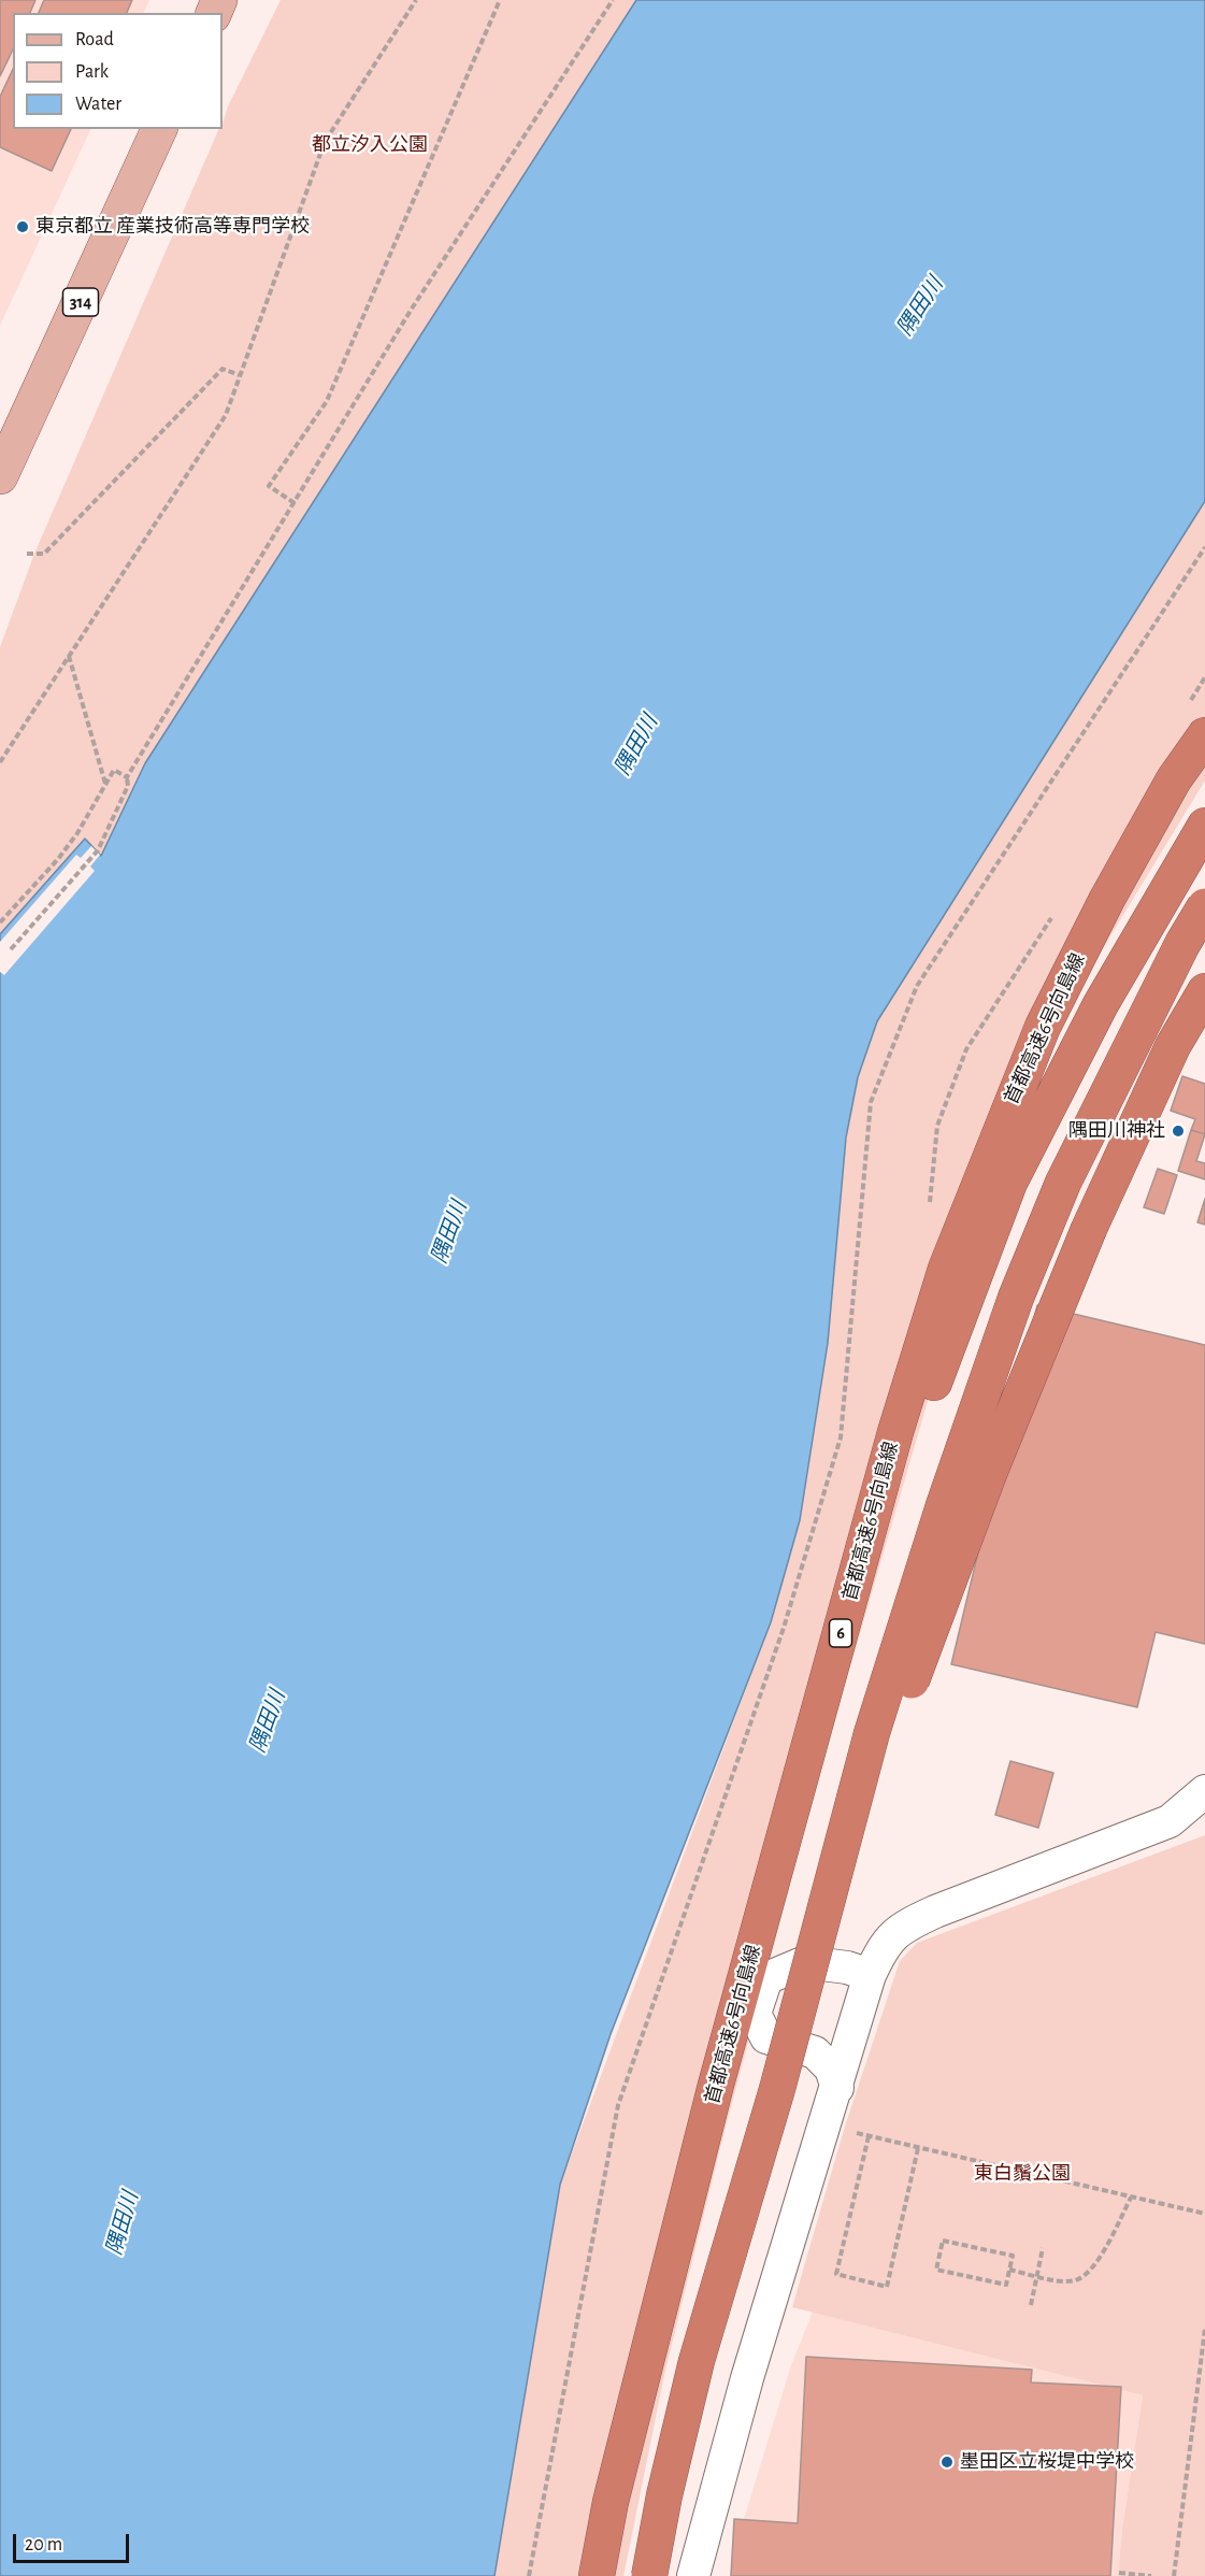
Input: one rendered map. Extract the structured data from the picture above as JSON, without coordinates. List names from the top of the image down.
{
  "streets": {
    "highway": ["首都高速6号向島線", "6"],
    "main road": ["314"]
  },
  "water": ["隅田川"],
  "parks": ["都立汐入公園", "東白鬚公園"],
  "places": ["東京都立 産業技術高等専門学校", "隅田川神社", "墨田区立桜堤中学校"],
  "legend": ["Road", "Park", "Water"],
  "scale_bar": "20 m"
}
